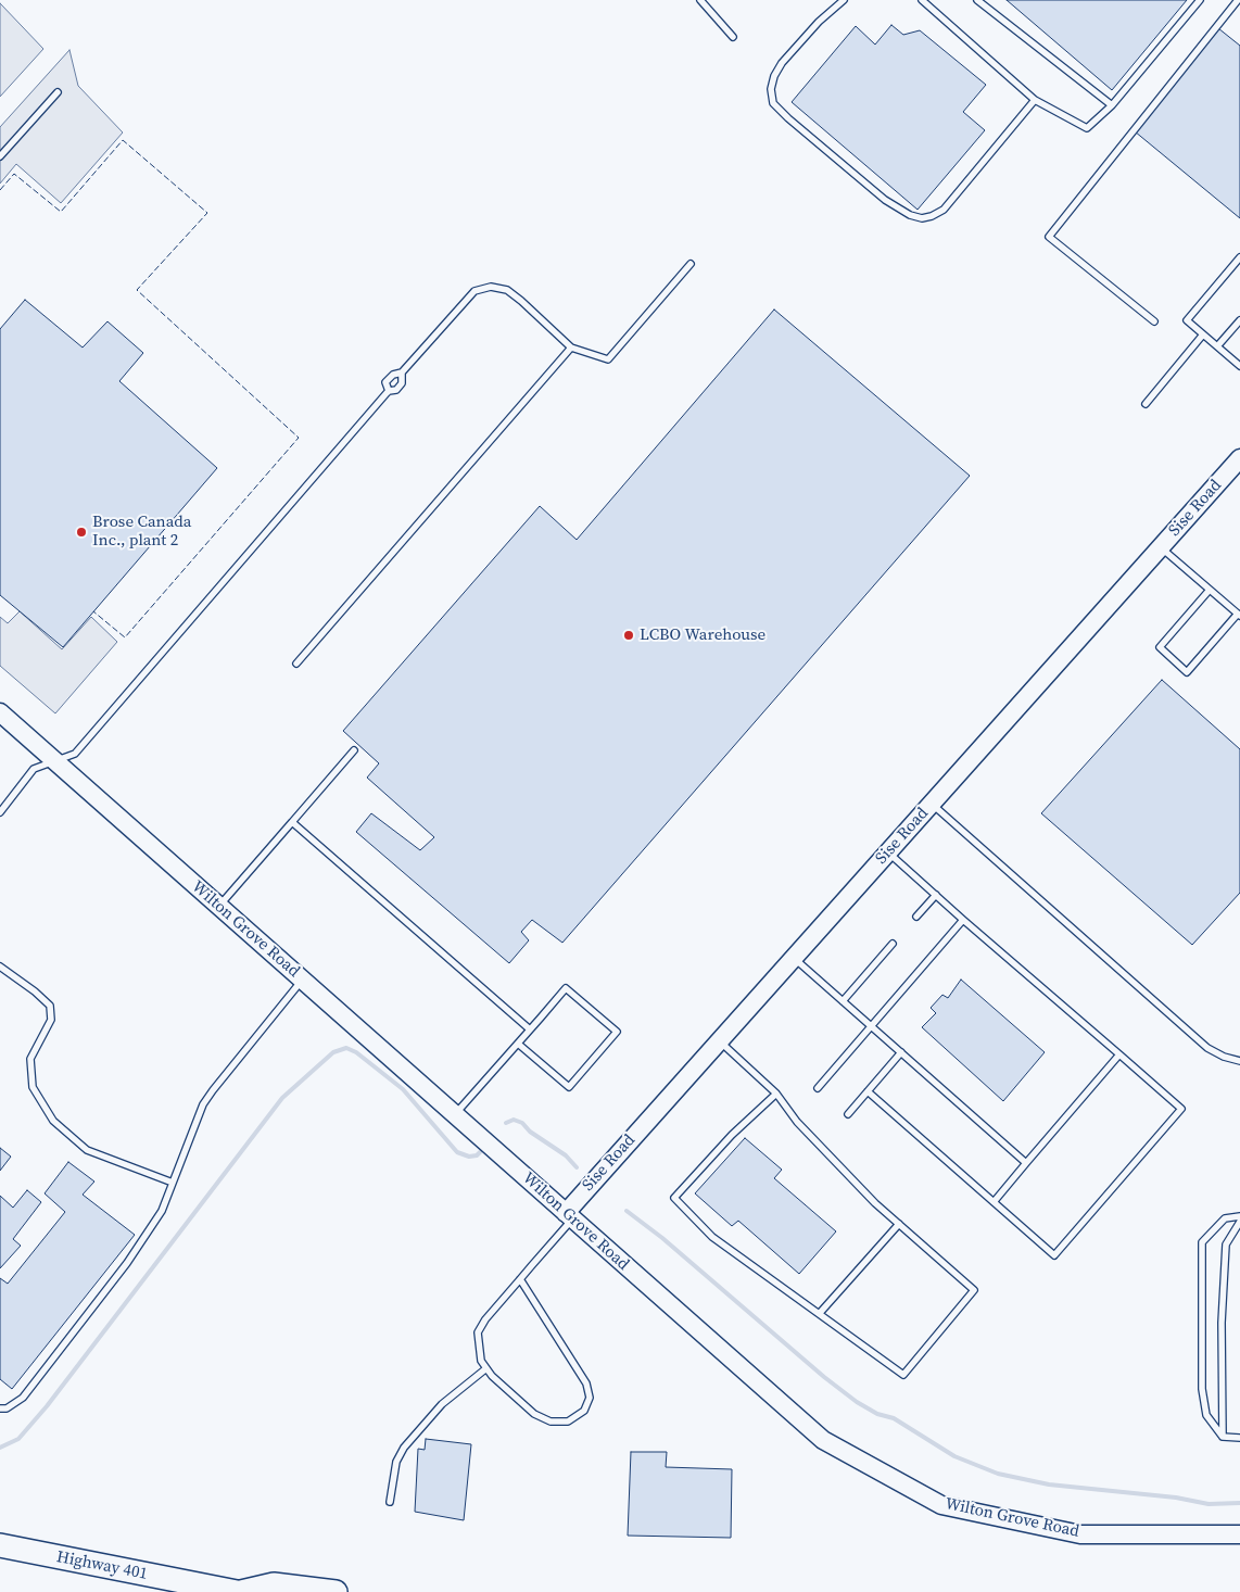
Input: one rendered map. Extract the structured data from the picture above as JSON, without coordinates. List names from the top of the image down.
{
  "streets": {
    "highway": ["Highway 401"],
    "main road": ["Sise Road", "Wilton Grove Road"]
  },
  "crossings": [
    ["Sise Road", "Wilton Grove Road"]
  ],
  "places": ["Brose Canada Inc., plant 2", "LCBO Warehouse"]
}
